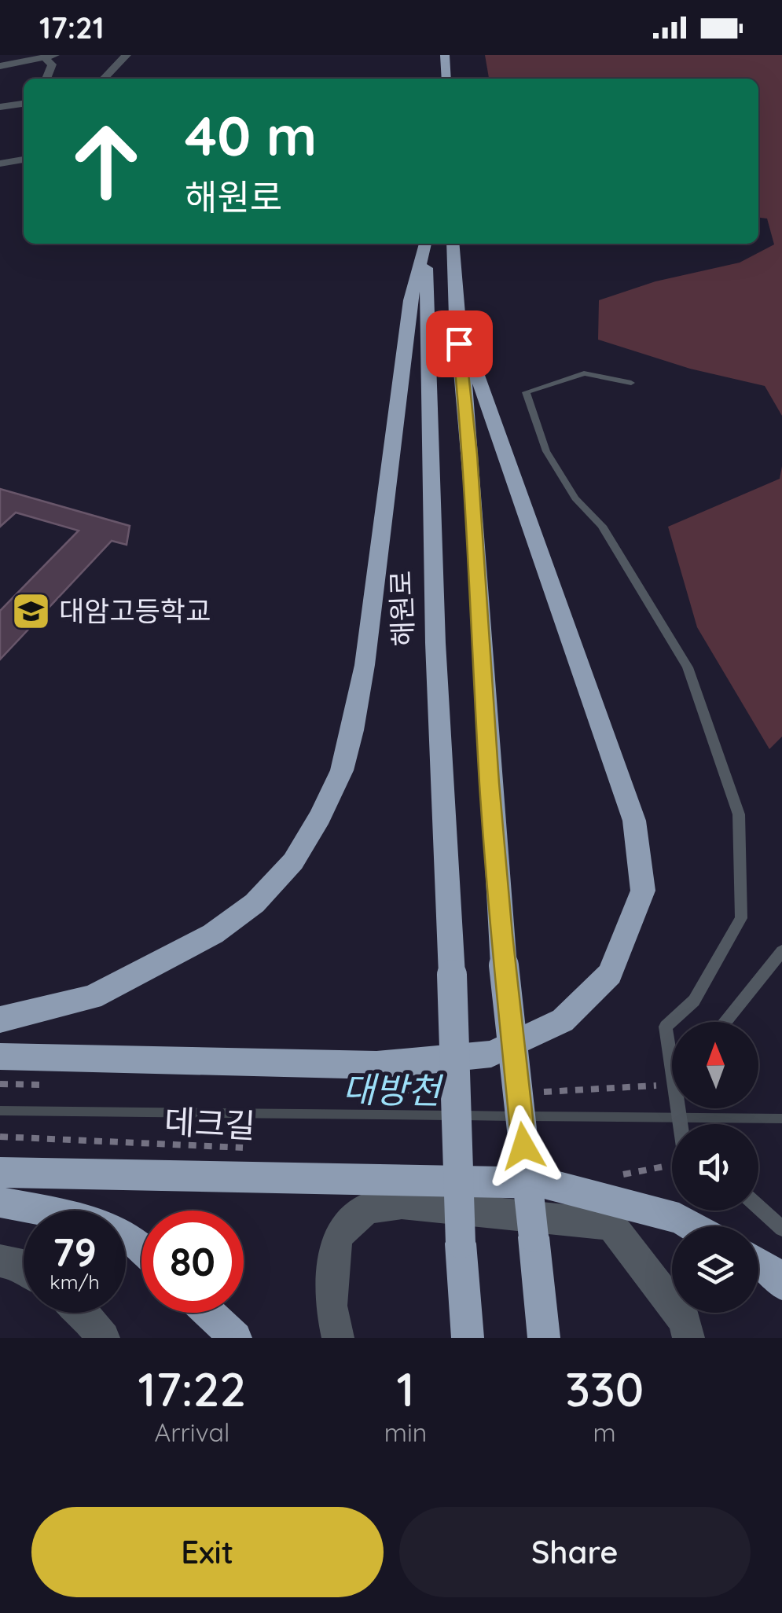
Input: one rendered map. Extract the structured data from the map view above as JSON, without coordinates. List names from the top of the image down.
{
  "streets": {
    "highway": ["해원로"],
    "path": ["데크길"]
  },
  "water": ["대방천"],
  "places": {
    "school or university": ["대암고등학교"]
  },
  "north": "top",
  "page": {
    "status": "17:21",
    "turn": ["40 m", "해원로"],
    "speed": "79 km/h",
    "limit": "80",
    "eta": [
      "17:22",
      "Arrival",
      "1",
      "min",
      "330",
      "m"
    ],
    "buttons": ["Exit", "Share"]
  }
}
